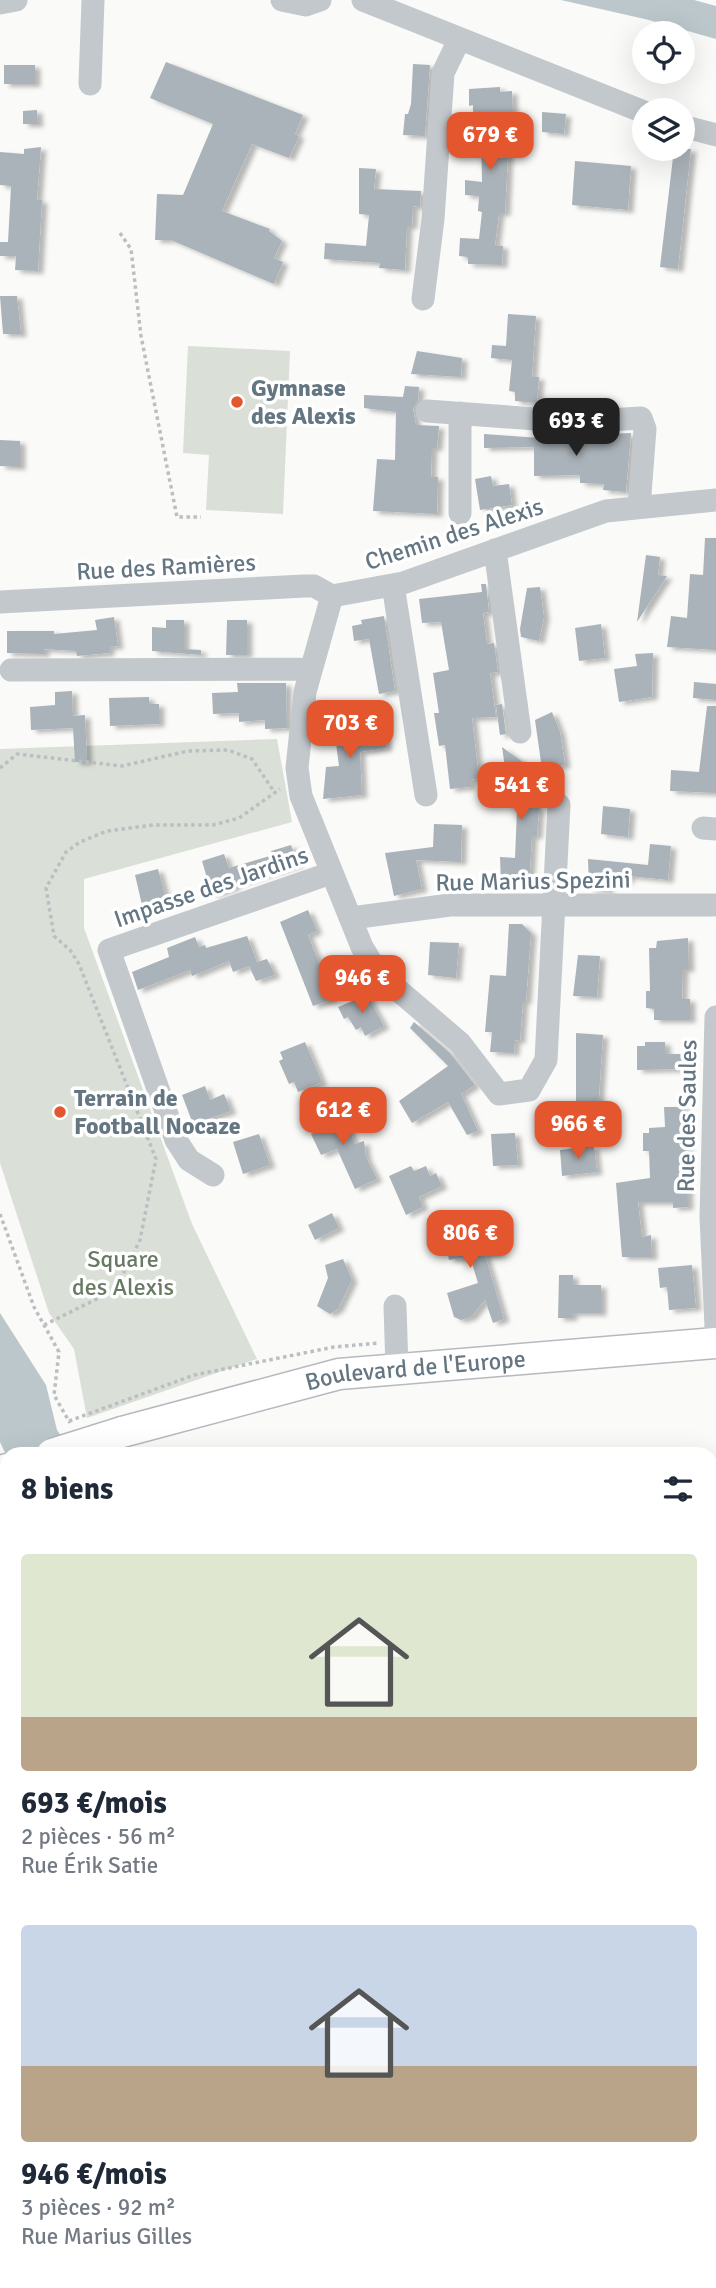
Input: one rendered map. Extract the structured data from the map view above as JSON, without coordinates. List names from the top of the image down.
{
  "streets": {
    "main road": ["Boulevard de l'Europe"],
    "street": [
      "Chemin des Alexis",
      "Rue des Ramières",
      "Rue Marius Spezini",
      "Impasse des Jardins",
      "Rue des Saules"
    ]
  },
  "crossings": [
    ["Chemin des Alexis", "Rue des Ramières"]
  ],
  "parks": ["Square des Alexis"],
  "places": ["Gymnase des Alexis", "Terrain de Football Nocaze"],
  "page": {
    "price": [
      "679 €",
      "693 €",
      "703 €",
      "541 €",
      "946 €",
      "612 €",
      "966 €",
      "806 €"
    ],
    "heading": "8 biens",
    "list": [
      {
        "name": "693 €/mois",
        "note": "2 pièces · 56 m² · Rue Érik Satie"
      },
      {
        "name": "946 €/mois",
        "note": "3 pièces · 92 m² · Rue Marius Gilles"
      }
    ]
  }
}
